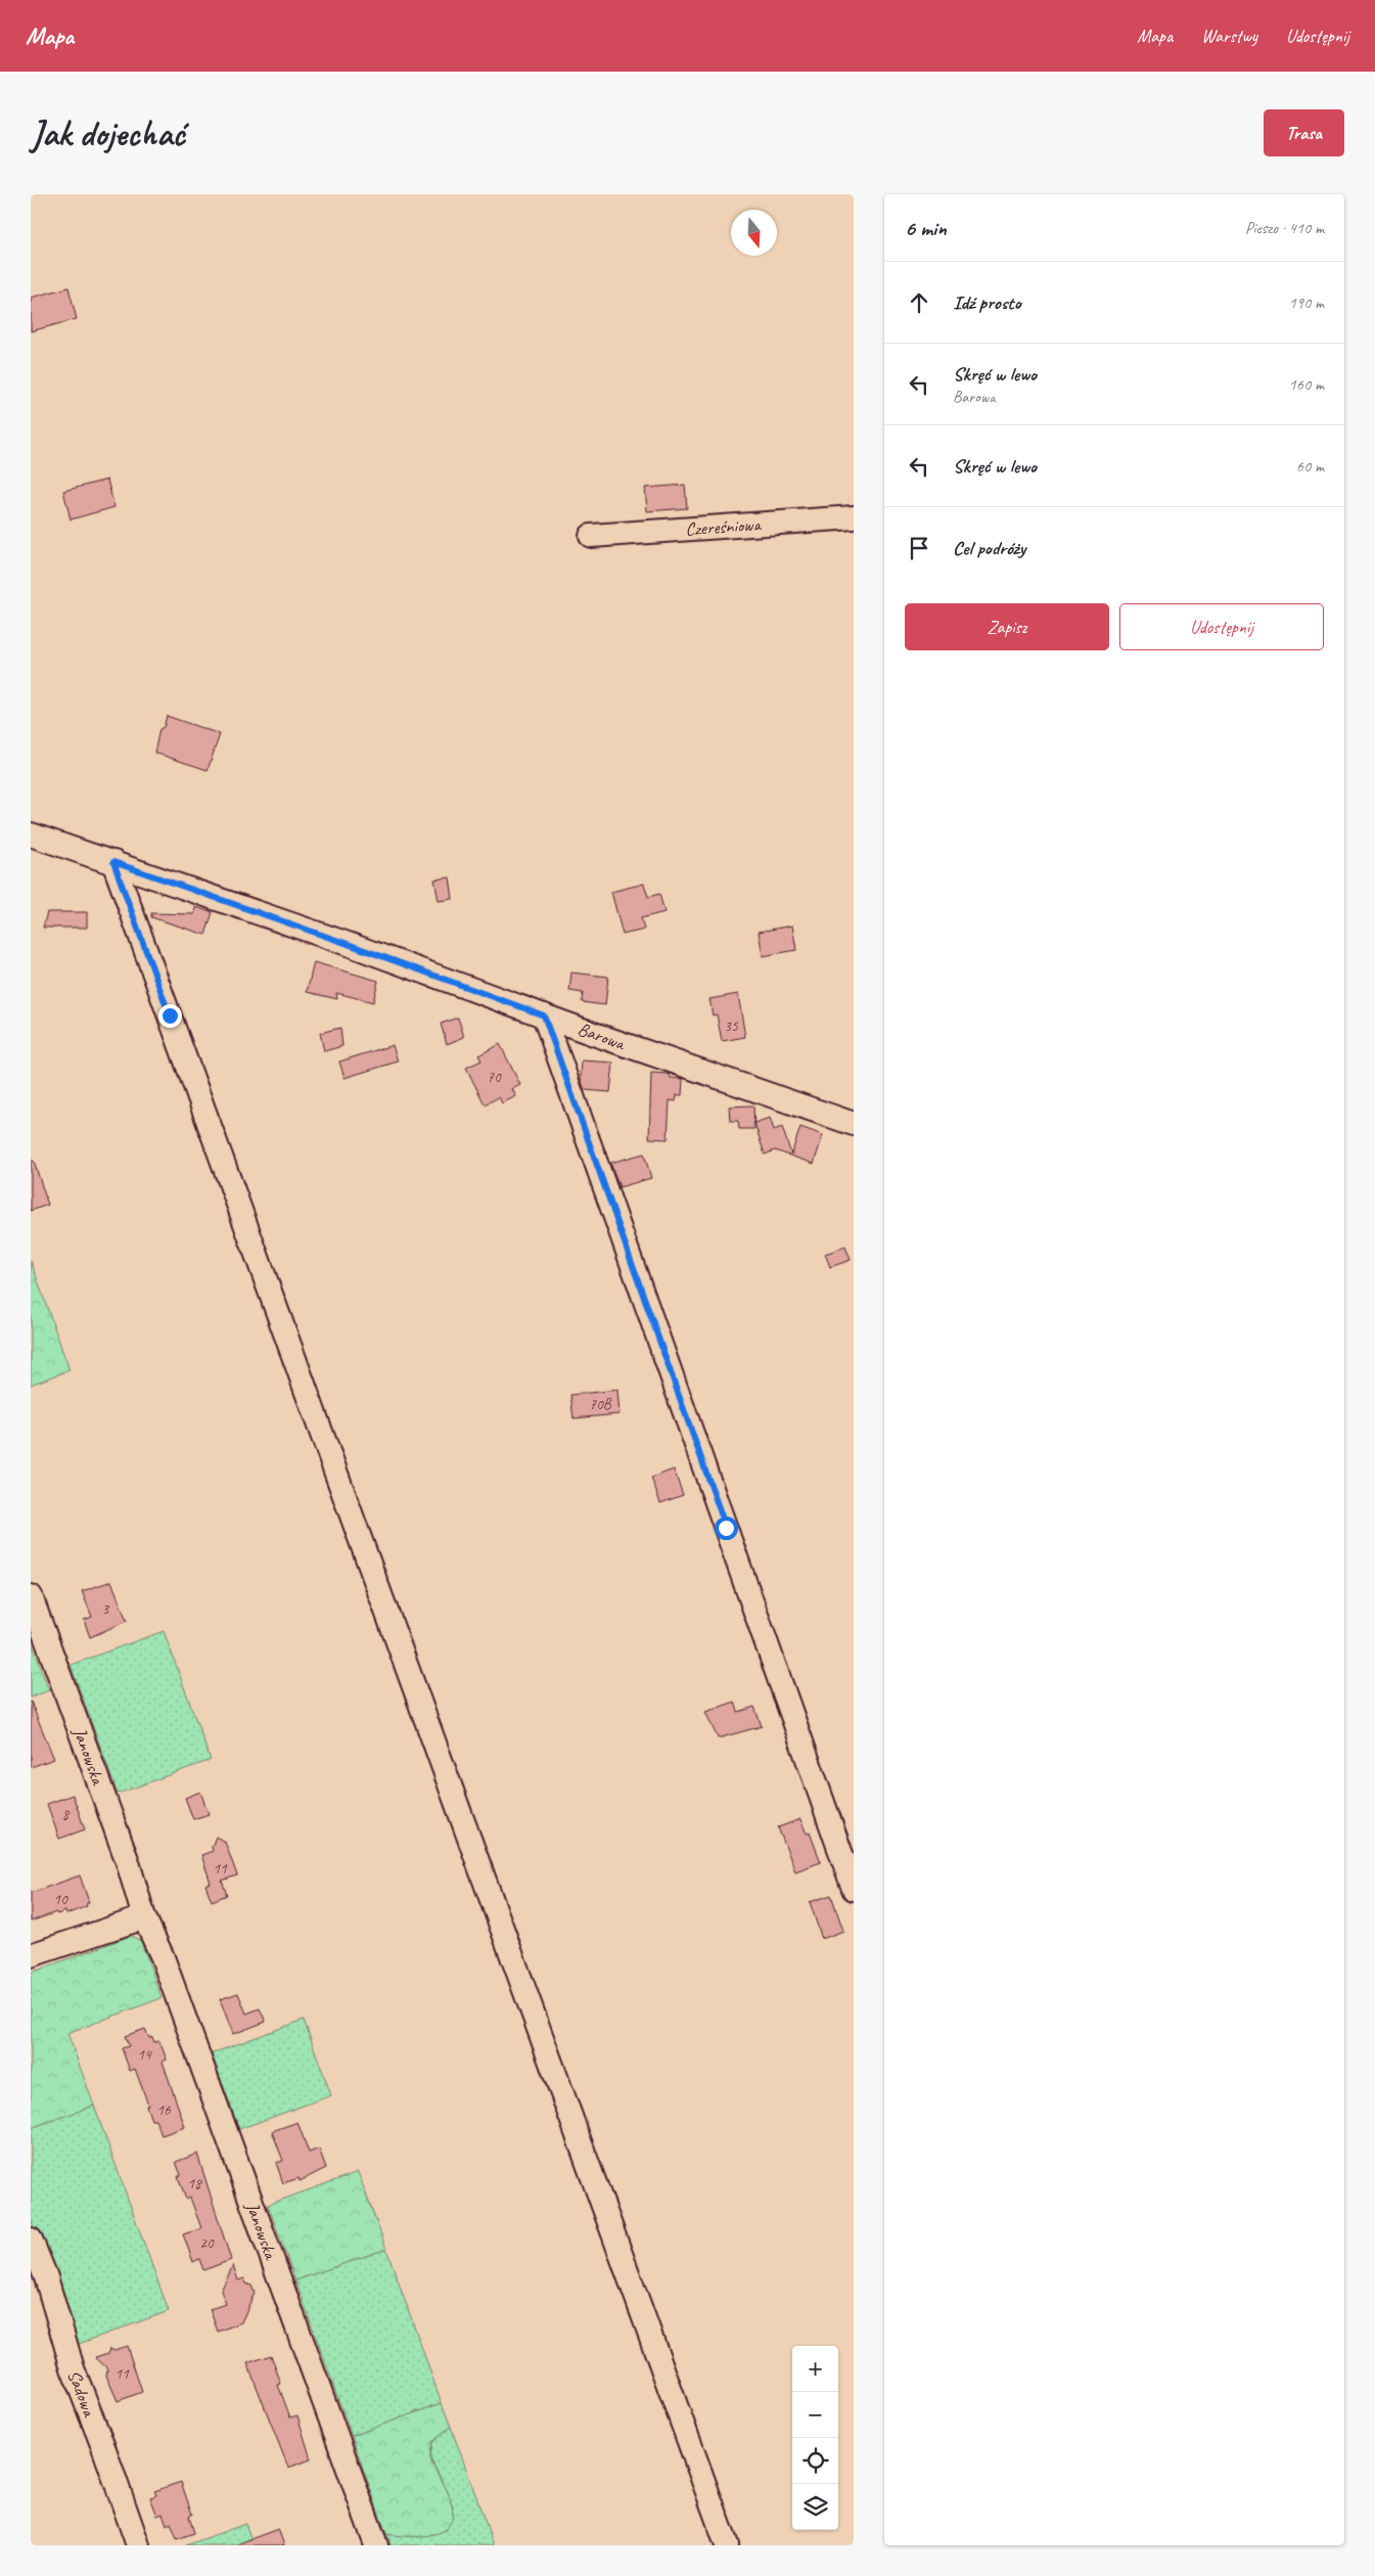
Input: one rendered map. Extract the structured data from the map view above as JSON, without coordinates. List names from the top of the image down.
{
  "streets": {
    "street": [
      "Czereśniowa",
      "Barowa",
      "Janowska",
      "Sadowa"
    ]
  },
  "house_numbers": [
    "35",
    "70",
    "70B",
    "3",
    "8",
    "11",
    "10",
    "14",
    "16",
    "18",
    "20",
    "11"
  ],
  "north": "bottom",
  "page": {
    "header": "Mapa",
    "nav": ["Mapa", "Warstwy", "Udostępnij"],
    "buttons": [
      "Trasa",
      ["Zapisz", "Udostępnij"]
    ],
    "title": "Jak dojechać",
    "heading": ["6 min", "Pieszo · 410 m"],
    "list": [
      ["Idź prosto", "190 m"],
      ["Skręć w lewo", "Barowa", "160 m"],
      ["Skręć w lewo", "60 m"],
      "Cel podróży"
    ],
    "map_buttons": ["+", "−"]
  }
}
